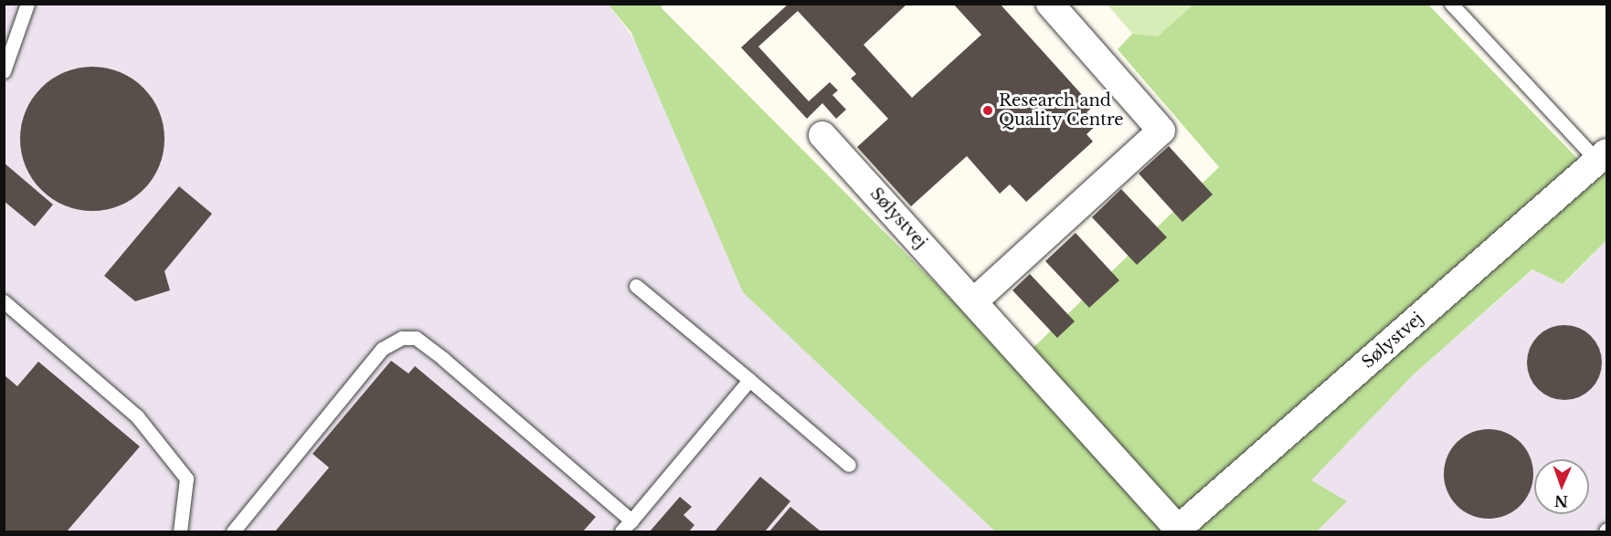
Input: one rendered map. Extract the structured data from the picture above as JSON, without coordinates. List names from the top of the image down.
{
  "streets": {
    "street": ["Sølystvej"]
  },
  "places": ["Research and Quality Centre"],
  "north": "bottom"
}
